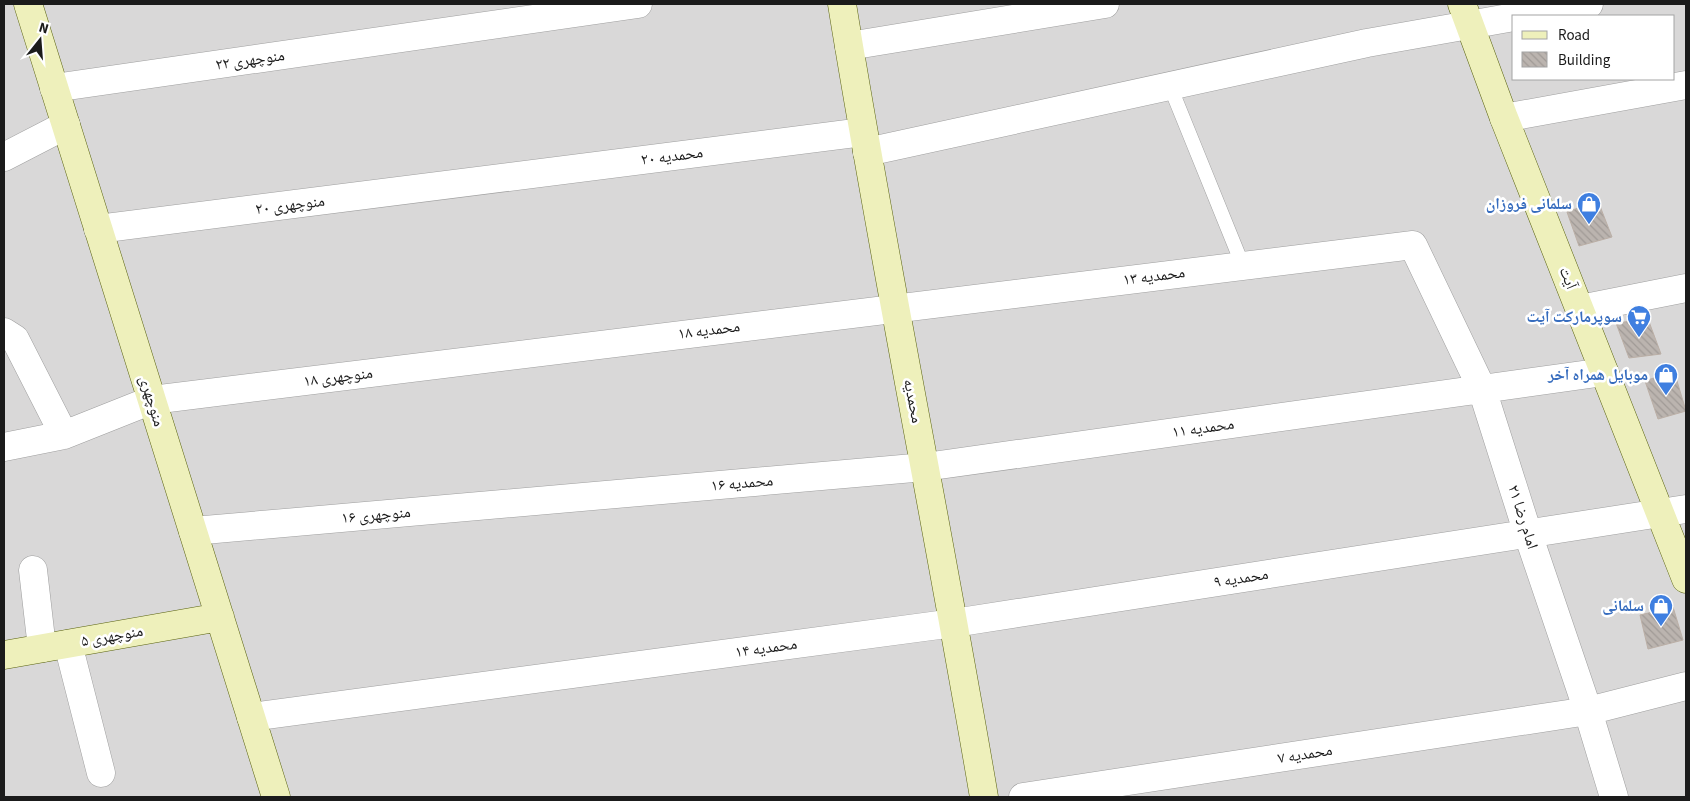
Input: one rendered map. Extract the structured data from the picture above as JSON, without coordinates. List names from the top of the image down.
{
  "streets": {
    "street": [
      "منوچهری ۲۲",
      "محمدیه ۲۰",
      "منوچهری ۲۰",
      "محمدیه ۱۳",
      "آیت",
      "محمدیه ۱۸",
      "منوچهری ۱۸",
      "منوچهری",
      "محمدیه",
      "محمدیه ۱۱",
      "محمدیه ۱۶",
      "منوچهری ۱۶",
      "امام رضا ۲۱",
      "محمدیه ۹",
      "منوچهری ۵",
      "محمدیه ۱۴",
      "محمدیه ۷"
    ]
  },
  "crossings": [
    ["منوچهری ۲۲", "منوچهری"],
    ["محمدیه ۲۰", "منوچهری ۲۰"],
    ["محمدیه ۲۰", "آیت"],
    ["محمدیه ۲۰", "محمدیه"],
    ["منوچهری ۲۰", "منوچهری"],
    ["محمدیه ۱۳", "محمدیه ۱۸"],
    ["محمدیه ۱۳", "محمدیه"],
    ["محمدیه ۱۳", "امام رضا ۲۱"],
    ["آیت", "محمدیه ۱۱"],
    ["آیت", "محمدیه ۹"],
    ["محمدیه ۱۸", "منوچهری ۱۸"],
    ["محمدیه ۱۸", "محمدیه"],
    ["منوچهری ۱۸", "منوچهری"],
    ["منوچهری", "منوچهری ۱۶"],
    ["منوچهری", "منوچهری ۵"],
    ["منوچهری", "محمدیه ۱۴"],
    ["محمدیه", "محمدیه ۱۱"],
    ["محمدیه", "محمدیه ۱۶"],
    ["محمدیه", "محمدیه ۹"],
    ["محمدیه", "محمدیه ۱۴"],
    ["محمدیه ۱۱", "محمدیه ۱۶"],
    ["محمدیه ۱۱", "امام رضا ۲۱"],
    ["محمدیه ۱۶", "منوچهری ۱۶"],
    ["امام رضا ۲۱", "محمدیه ۹"],
    ["امام رضا ۲۱", "محمدیه ۷"],
    ["محمدیه ۹", "محمدیه ۱۴"]
  ],
  "places": {
    "shop": ["سلمانی فروزان", "موبایل همراه آخر", "سلمانی"],
    "supermarket": ["سوپرمارکت آیت"]
  },
  "legend": ["Road", "Building"],
  "north": "top"
}
